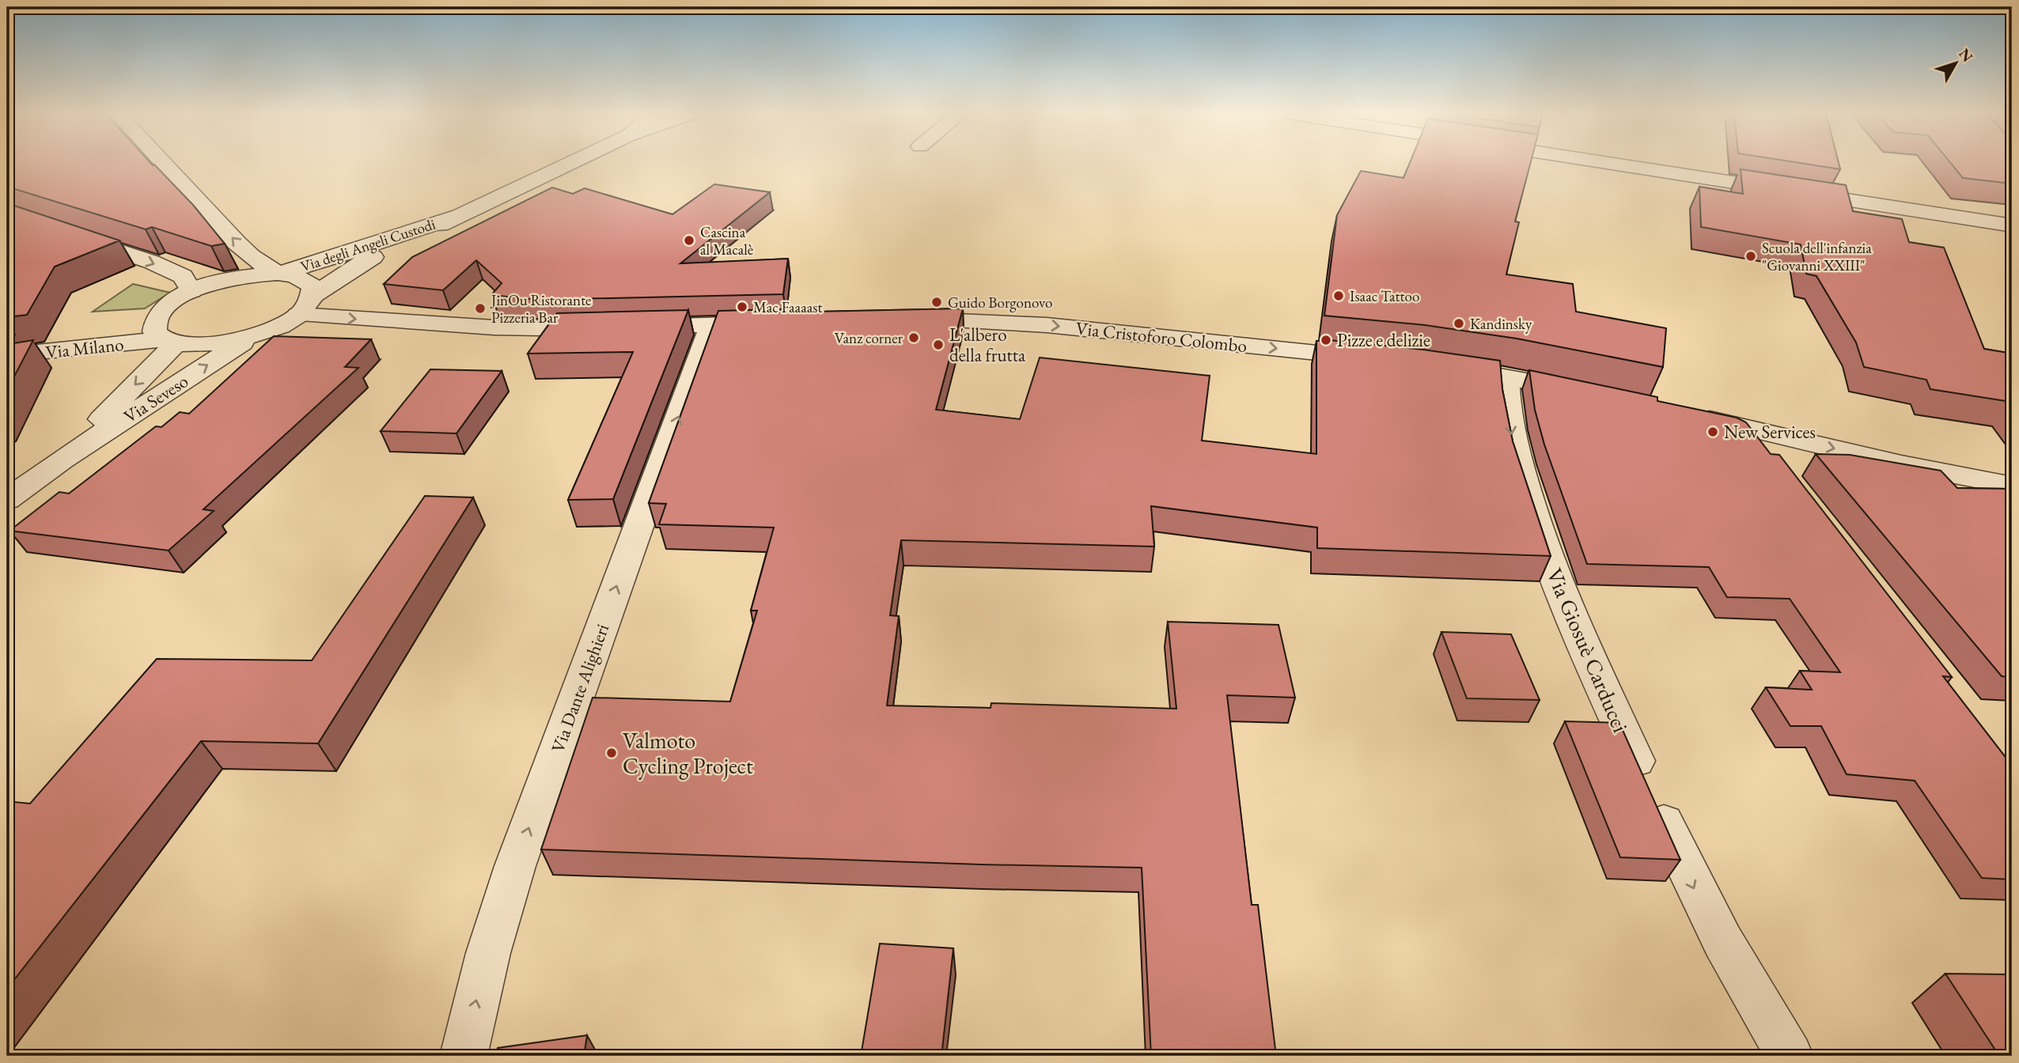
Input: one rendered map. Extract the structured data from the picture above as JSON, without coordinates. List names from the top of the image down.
{
  "streets": {
    "street": [
      "Via degli Angeli Custodi",
      "Via Cristoforo Colombo",
      "Via Milano",
      "Via Seveso",
      "Via Giosuè Carducci",
      "Via Dante Alighieri"
    ]
  },
  "crossings": [
    ["Via degli Angeli Custodi", "Via Milano"],
    ["Via degli Angeli Custodi", "Via Seveso"],
    ["Via Milano", "Via Seveso"]
  ],
  "one_way": ["Via Cristoforo Colombo", "Via Giosuè Carducci", "Via Dante Alighieri"],
  "places": [
    "Cascina al Macalè",
    "Scuola dell'infanzia \"Giovanni XXIII\"",
    "Isaac Tattoo",
    "Guido Borgonovo",
    "Mac Faaaast",
    "JinOu Ristorante Pizzeria Bar",
    "Kandinsky",
    "Vanz corner",
    "Pizze e delizie",
    "L'albero della frutta",
    "New Services",
    "Valmoto Cycling Project"
  ],
  "north": "top right"
}
